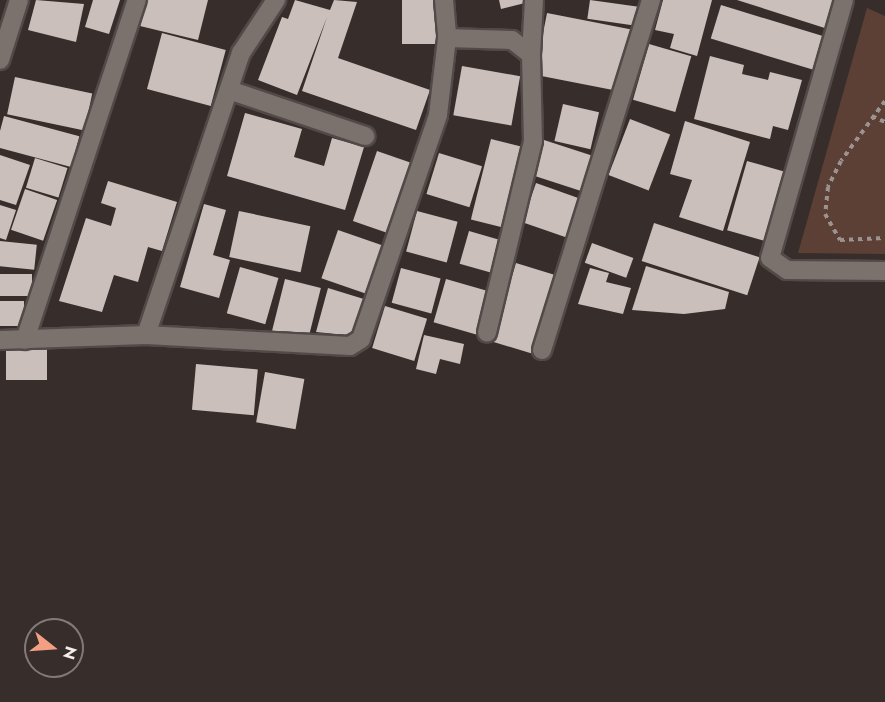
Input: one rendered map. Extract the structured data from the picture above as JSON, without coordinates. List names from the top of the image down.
{
  "north": "right"
}
